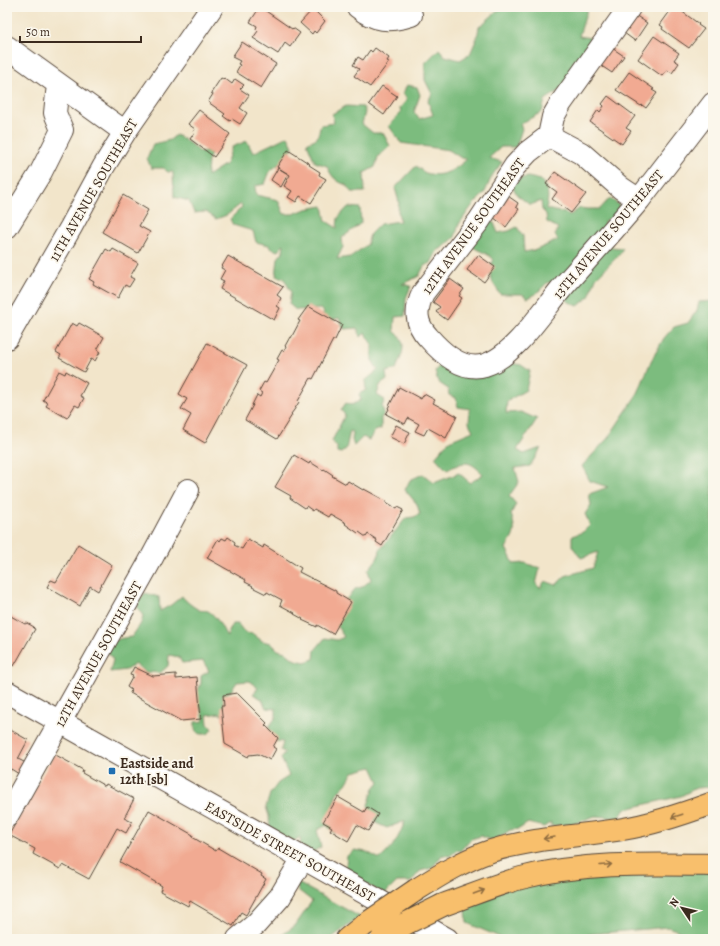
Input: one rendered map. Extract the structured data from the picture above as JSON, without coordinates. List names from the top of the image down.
{
  "streets": {
    "street": [
      "11TH AVENUE SOUTHEAST",
      "12TH AVENUE SOUTHEAST",
      "13TH AVENUE SOUTHEAST",
      "EASTSIDE STREET SOUTHEAST"
    ]
  },
  "crossings": [
    ["12TH AVENUE SOUTHEAST", "13TH AVENUE SOUTHEAST"],
    ["12TH AVENUE SOUTHEAST", "EASTSIDE STREET SOUTHEAST"]
  ],
  "places": {
    "transit": ["Eastside and 12th [sb]"]
  },
  "scale_bar": "50 m",
  "north": "top left"
}
